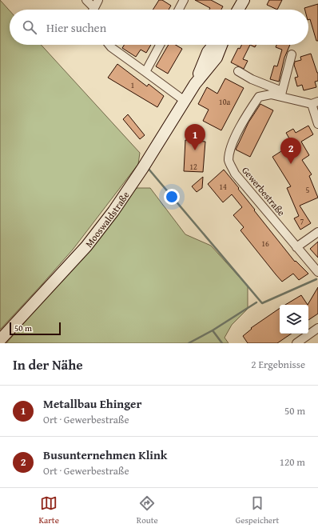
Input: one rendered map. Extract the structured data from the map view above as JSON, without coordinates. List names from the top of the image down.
{
  "streets": {
    "main road": ["Mooswaldstraße"],
    "street": ["Gewerbestraße"]
  },
  "house_numbers": [
    "1",
    "10a",
    "12",
    "14",
    "5",
    "7",
    "16"
  ],
  "scale_bar": "50 m",
  "page": {
    "search": "Hier suchen",
    "pins": ["1", "2"],
    "scale": "50 m",
    "heading": ["In der Nähe", "2 Ergebnisse"],
    "list": [
      {
        "mark": "1",
        "name": "Metallbau Ehinger",
        "note": "Ort · Gewerbestraße",
        "value": "50 m"
      },
      {
        "mark": "2",
        "name": "Busunternehmen Klink",
        "note": "Ort · Gewerbestraße",
        "value": "120 m"
      }
    ],
    "nav": ["Karte", "Route", "Gespeichert"]
  }
}
